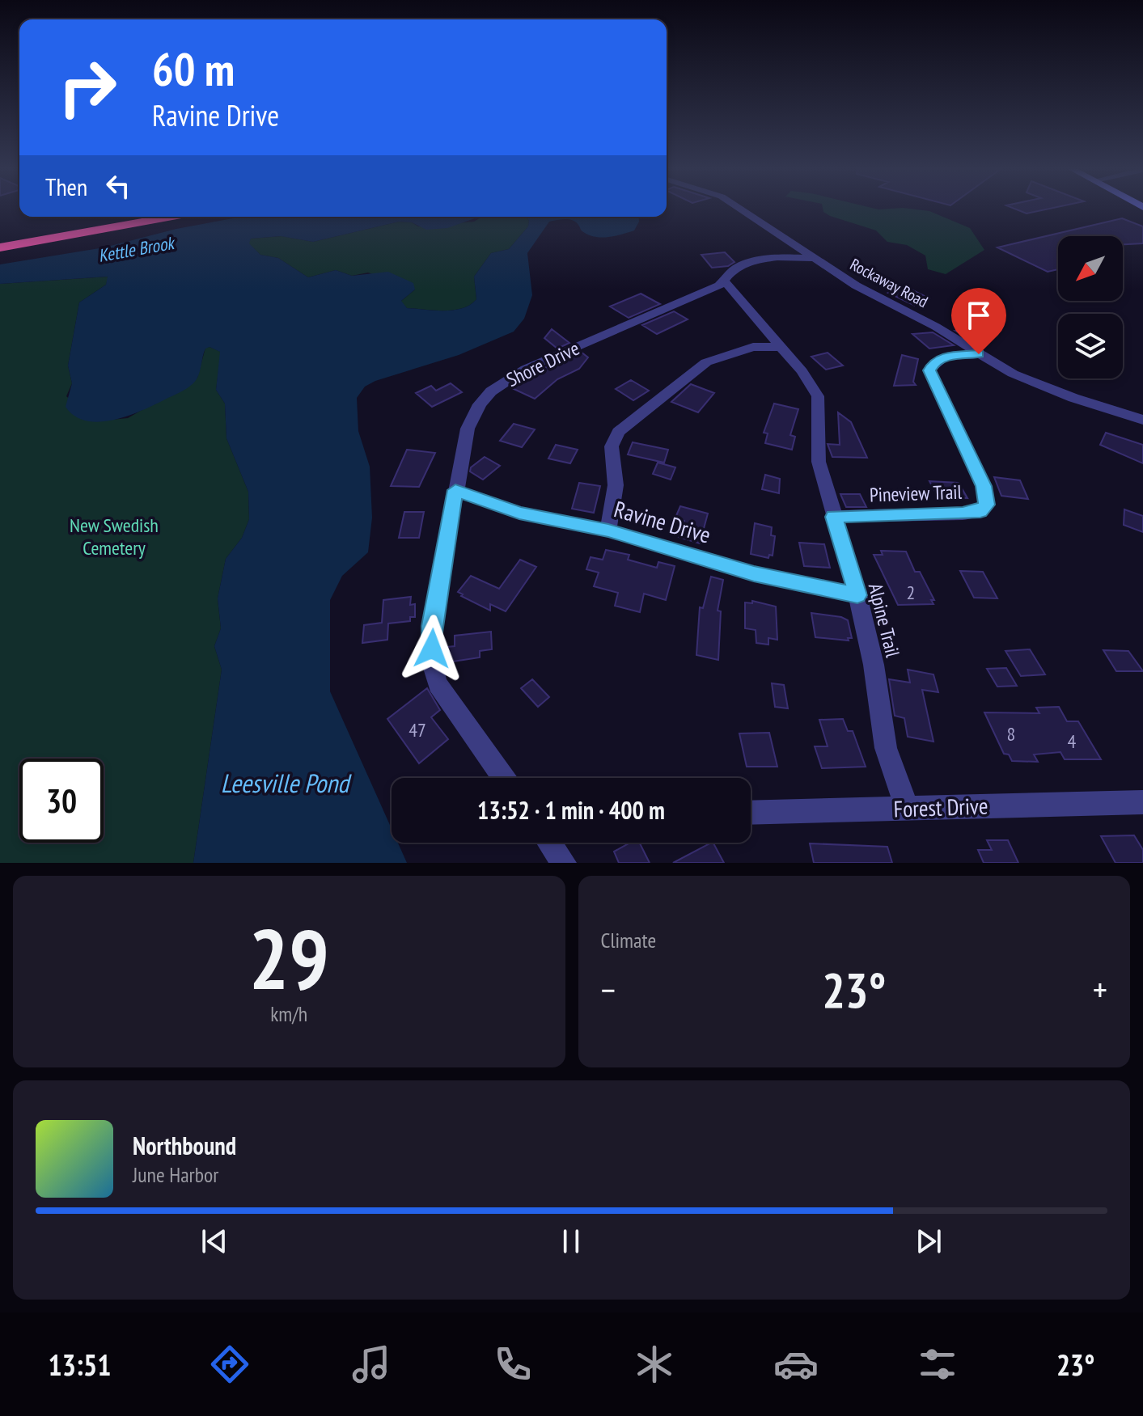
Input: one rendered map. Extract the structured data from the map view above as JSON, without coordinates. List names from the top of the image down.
{
  "streets": {
    "street": [
      "Rockaway Road",
      "Shore Drive",
      "Pineview Trail",
      "Ravine Drive",
      "Alpine Trail",
      "Forest Drive"
    ]
  },
  "crossings": [
    ["Rockaway Road", "Shore Drive"],
    ["Rockaway Road", "Pineview Trail"],
    ["Shore Drive", "Ravine Drive"],
    ["Shore Drive", "Alpine Trail"],
    ["Pineview Trail", "Alpine Trail"],
    ["Ravine Drive", "Alpine Trail"],
    ["Alpine Trail", "Forest Drive"]
  ],
  "water": ["Kettle Brook", "Leesville Pond"],
  "parks": ["New Swedish Cemetery"],
  "house_numbers": [
    "2",
    "47",
    "8",
    "4"
  ],
  "north": "bottom left",
  "page": {
    "turn": ["60 m", "Ravine Drive"],
    "then": "Then",
    "limit": "30",
    "trip": "13:52 · 1 min · 400 m",
    "tile": [
      ["29", "km/h"],
      "Climate"
    ],
    "heat": ["−", "23°", "+"],
    "song": ["Northbound", "June Harbor"],
    "tabs": ["13:51", "23°"]
  }
}
